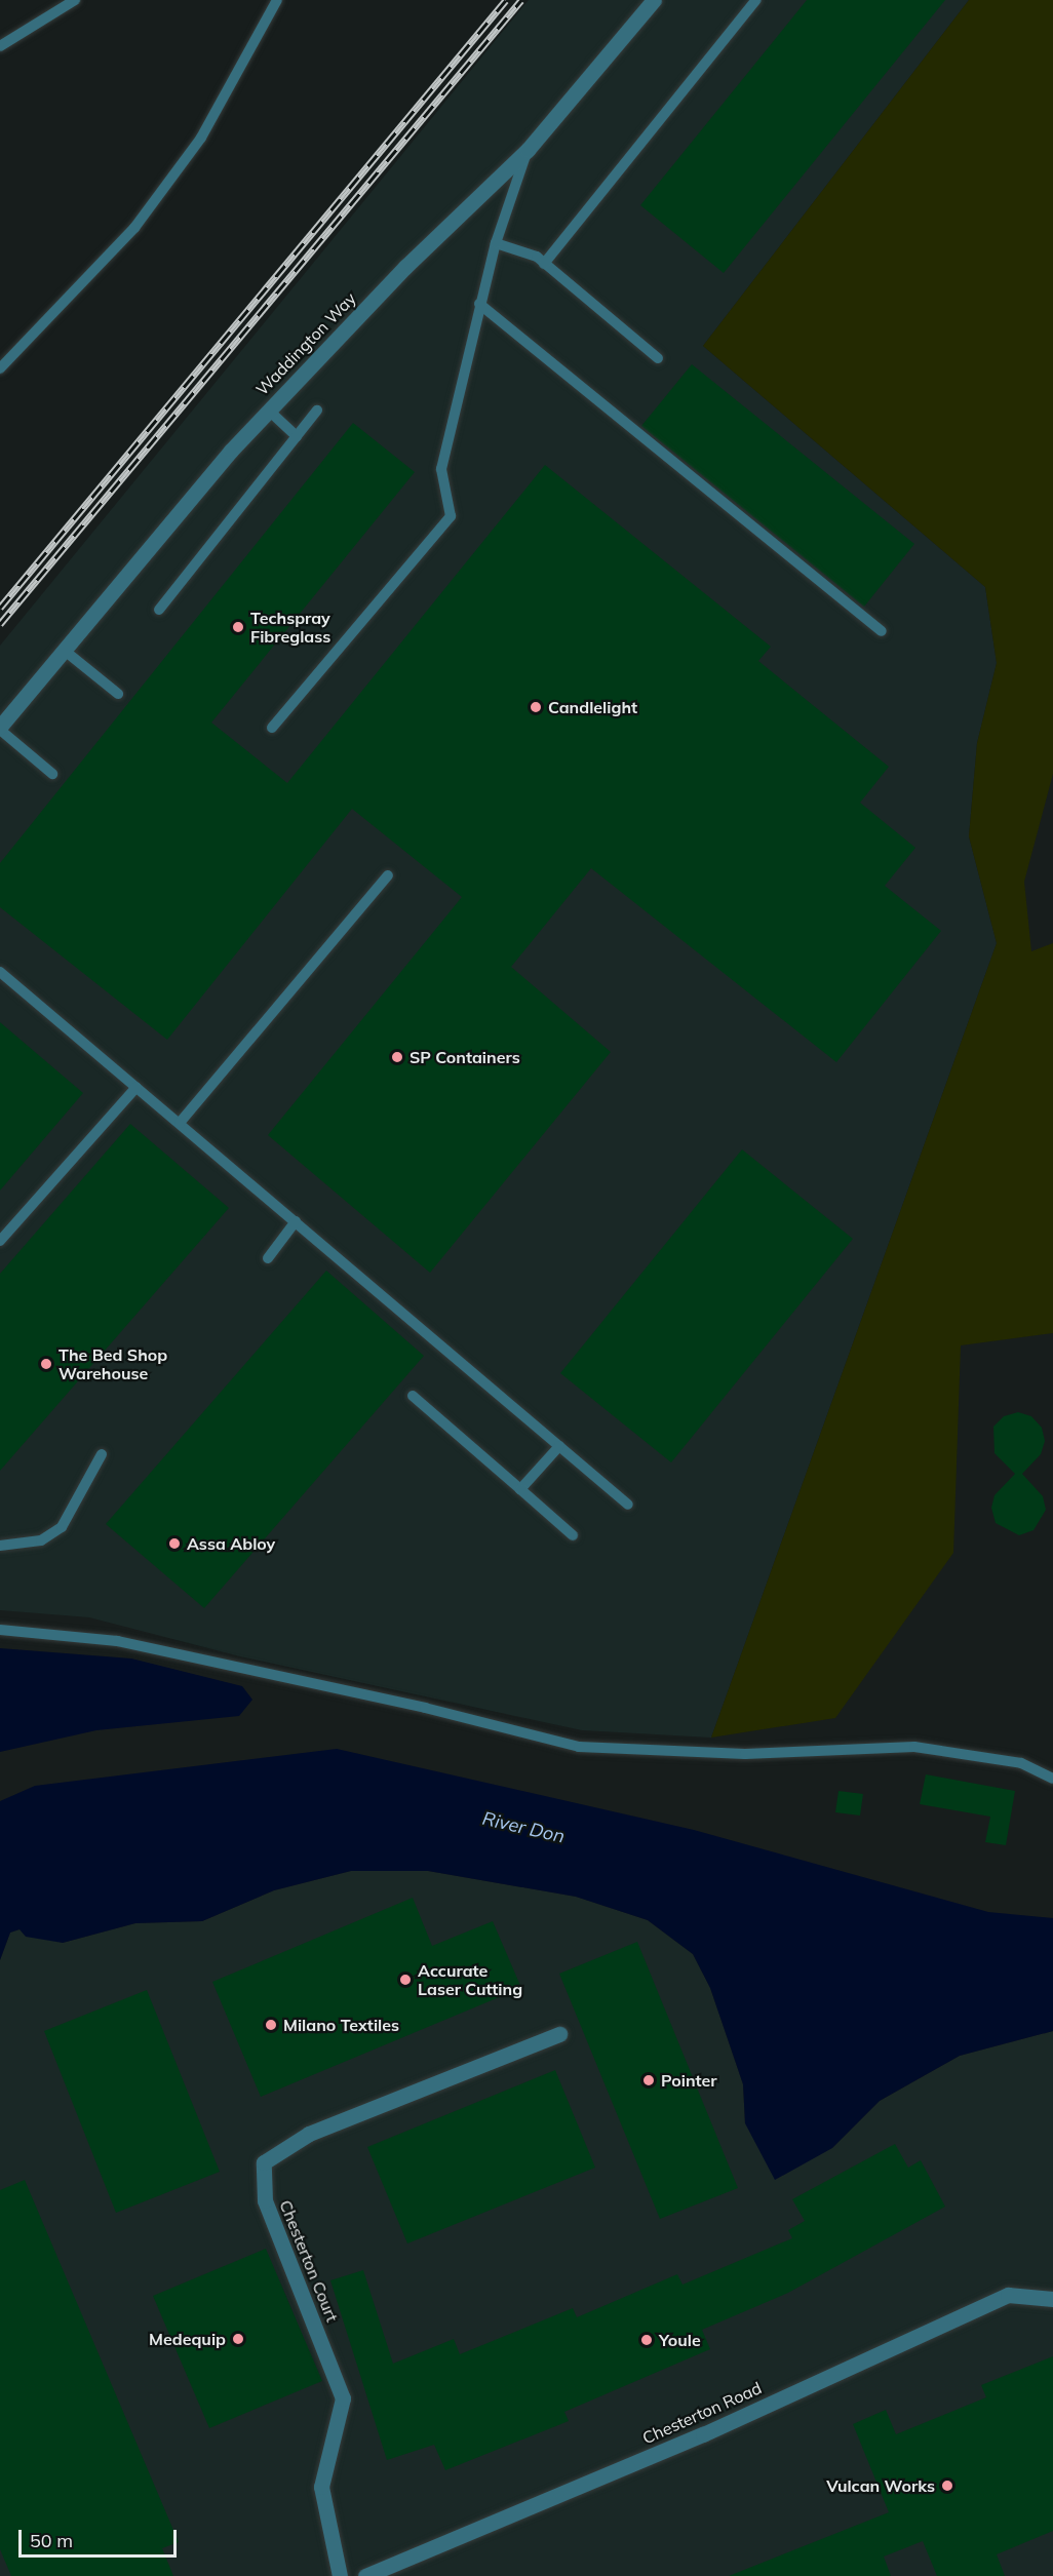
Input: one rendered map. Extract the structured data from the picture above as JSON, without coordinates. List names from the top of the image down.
{
  "streets": {
    "street": ["Waddington Way", "Chesterton Court", "Chesterton Road"]
  },
  "water": ["River Don"],
  "places": [
    "Techspray Fibreglass",
    "Candlelight",
    "SP Containers",
    "The Bed Shop Warehouse",
    "Assa Abloy",
    "Accurate Laser Cutting",
    "Milano Textiles",
    "Pointer",
    "Medequip",
    "Youle",
    "Vulcan Works"
  ],
  "scale_bar": "50 m"
}
